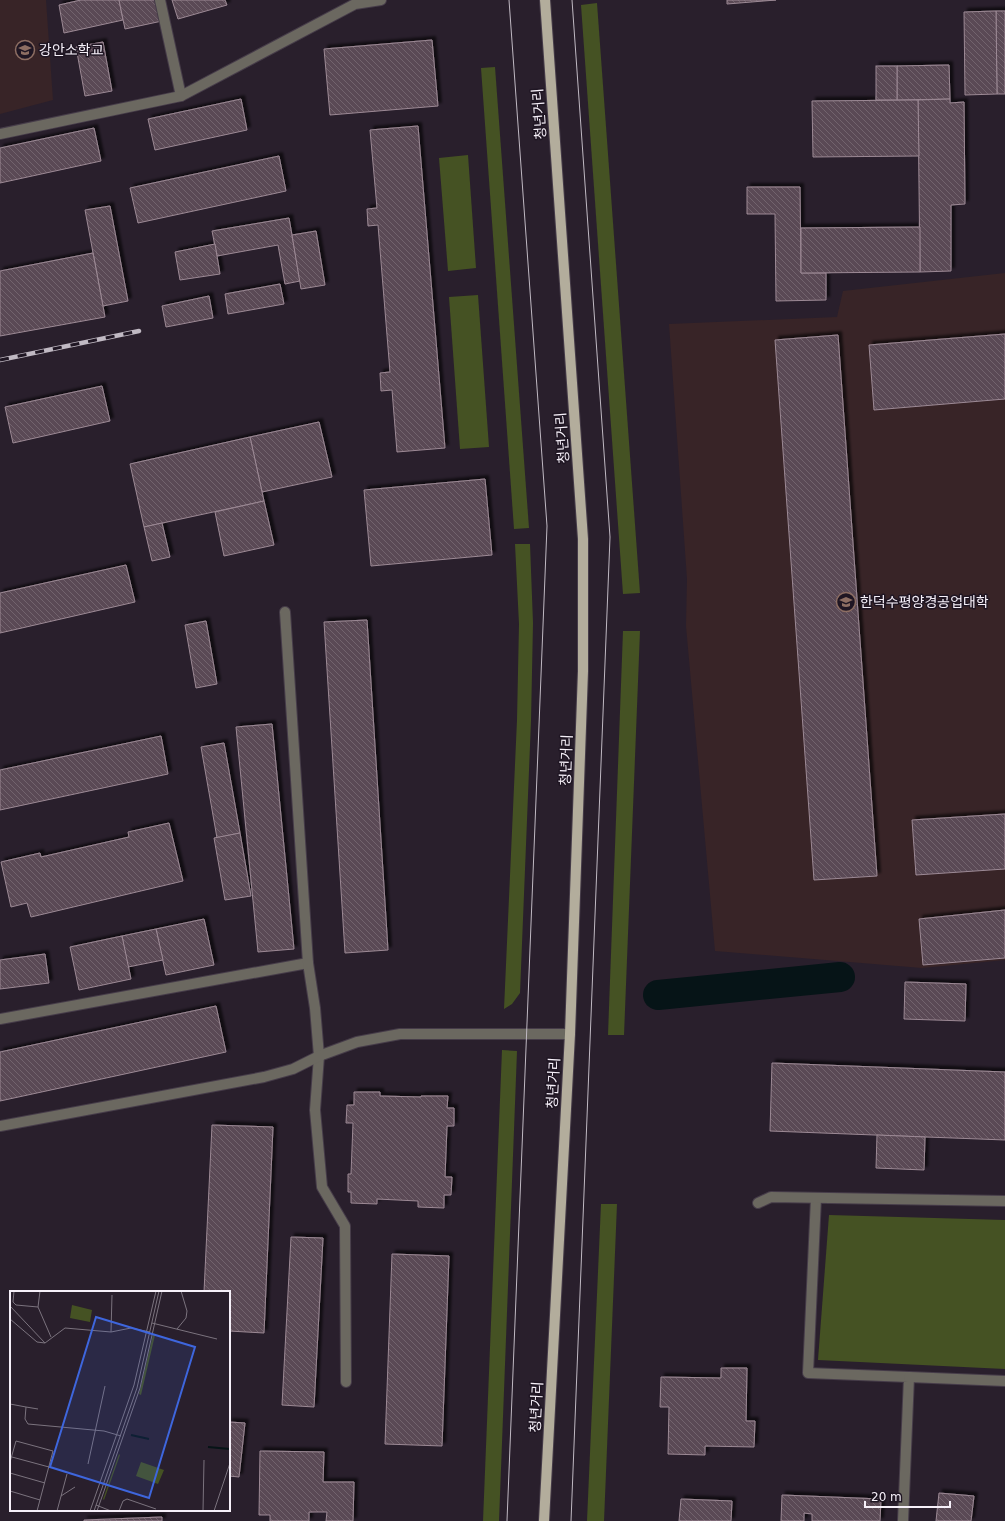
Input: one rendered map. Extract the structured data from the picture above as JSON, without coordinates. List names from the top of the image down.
{
  "streets": {
    "main road": ["청년거리"]
  },
  "places": {
    "school or university": ["강안소학교", "한덕수평양경공업대학"]
  },
  "scale_bar": "20 m"
}
